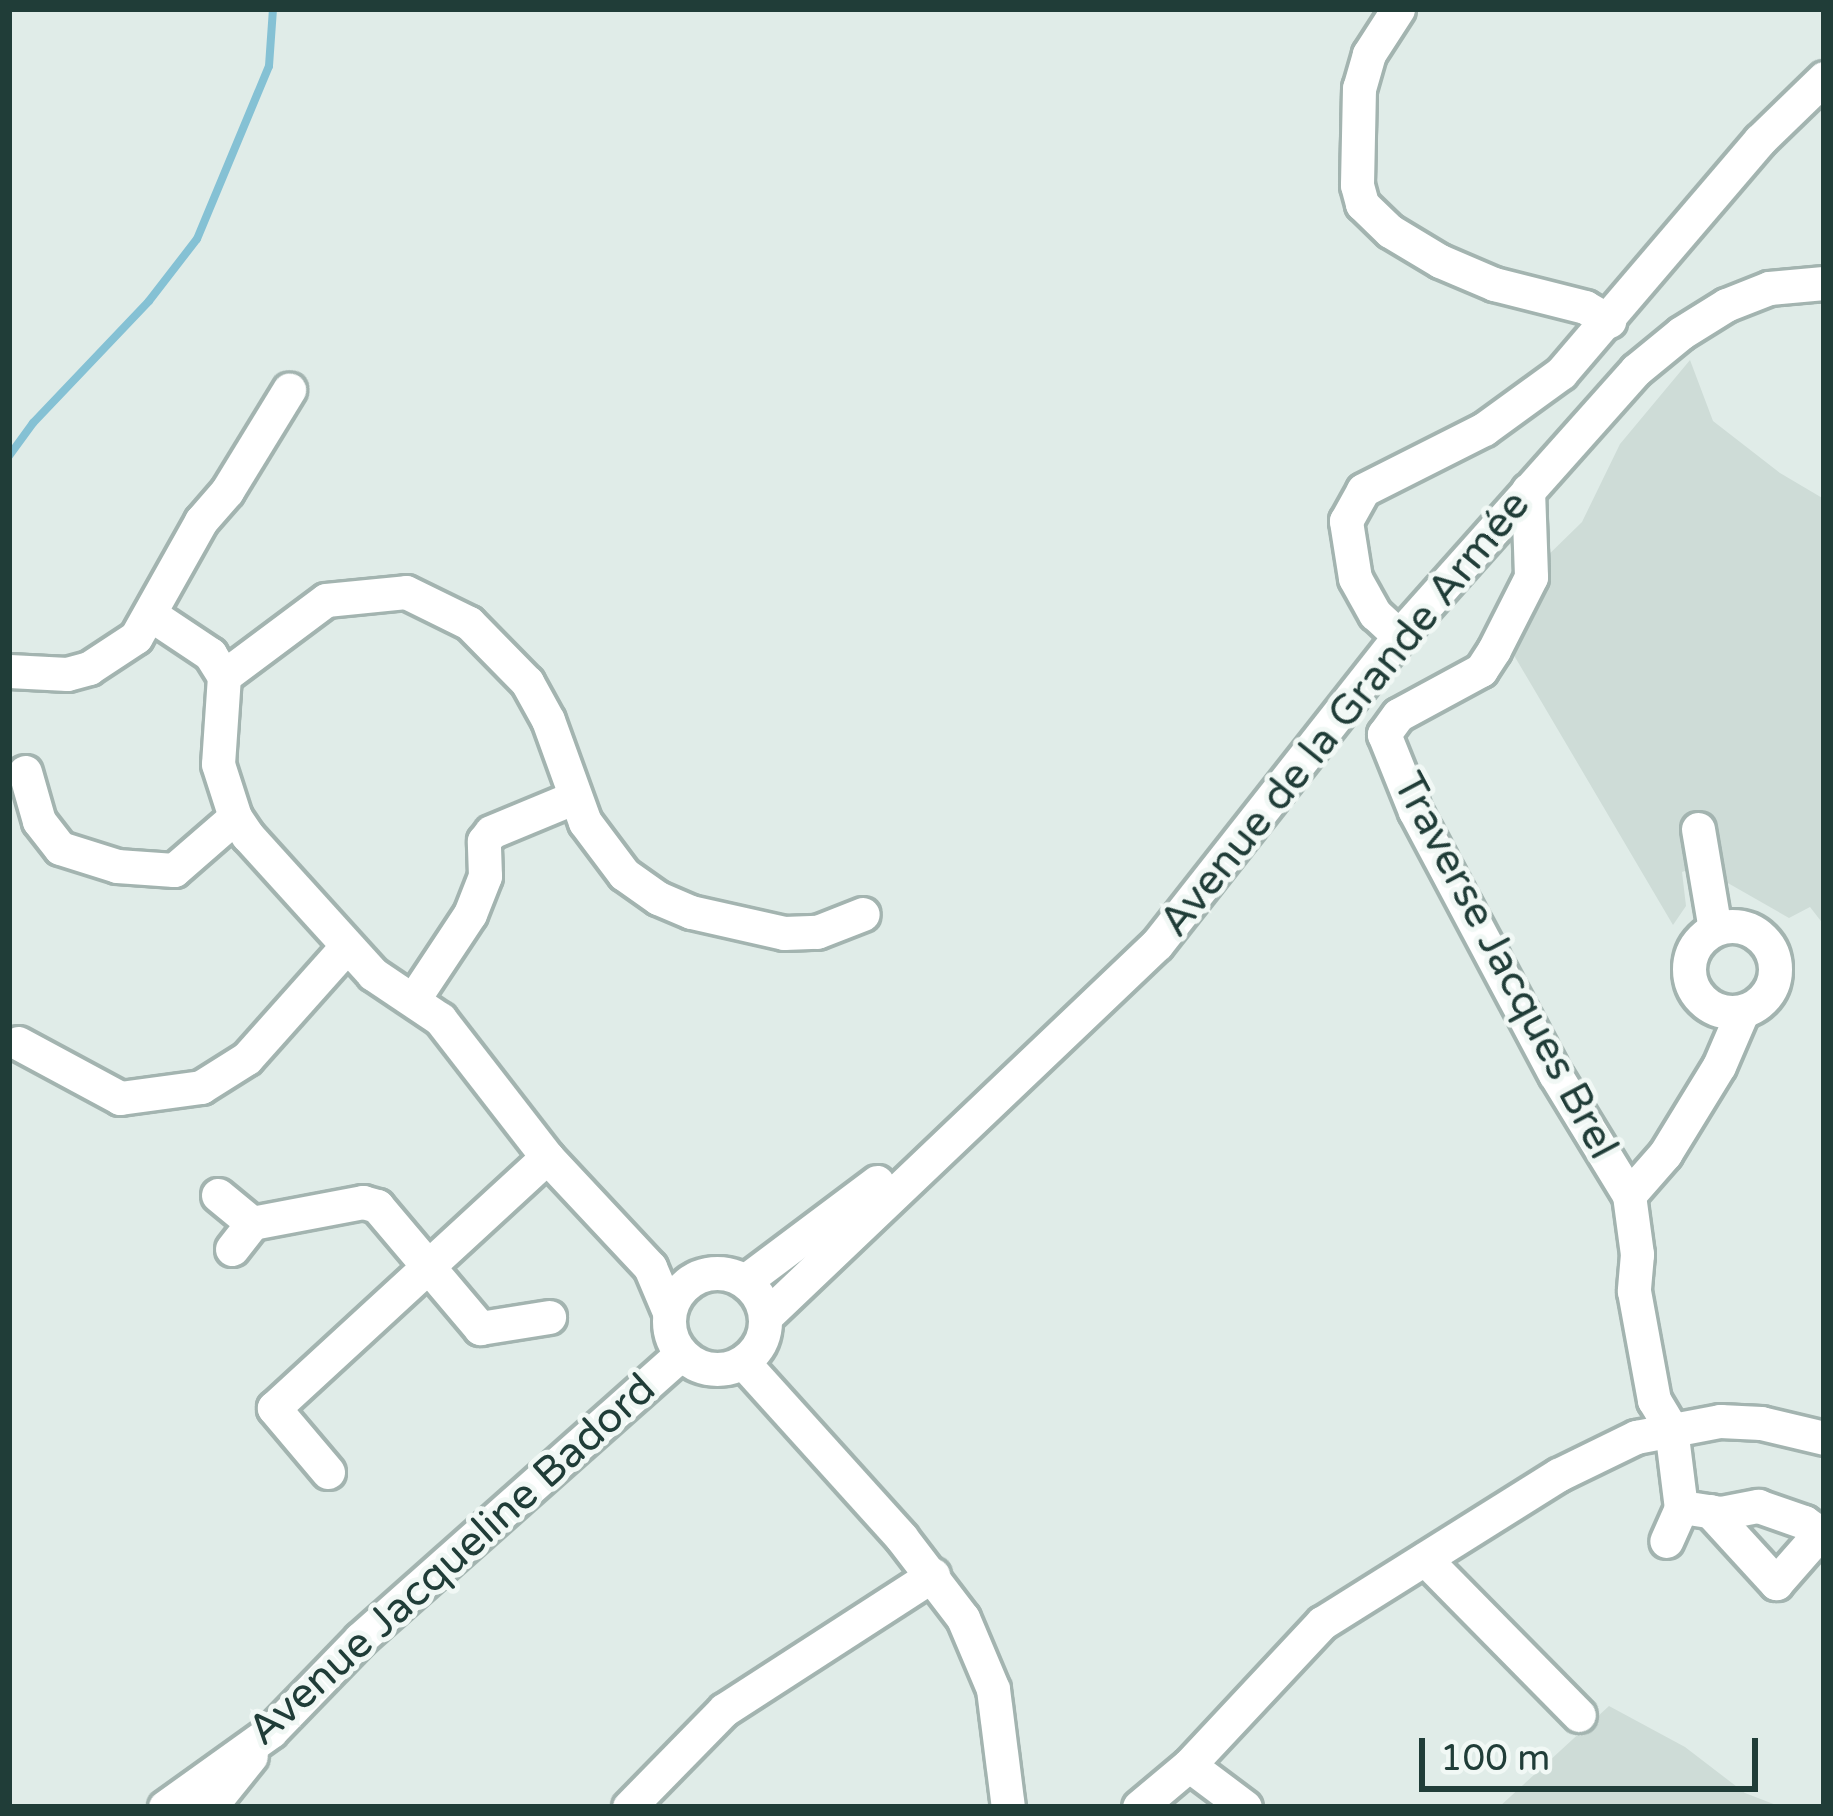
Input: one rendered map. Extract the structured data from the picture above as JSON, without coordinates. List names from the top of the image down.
{
  "streets": {
    "street": ["Avenue de la Grande Armée", "Traverse Jacques Brel", "Avenue Jacqueline Badord"]
  },
  "crossings": [
    ["Avenue de la Grande Armée", "Traverse Jacques Brel"],
    ["Avenue de la Grande Armée", "Avenue Jacqueline Badord"]
  ],
  "scale_bar": "100 m"
}
